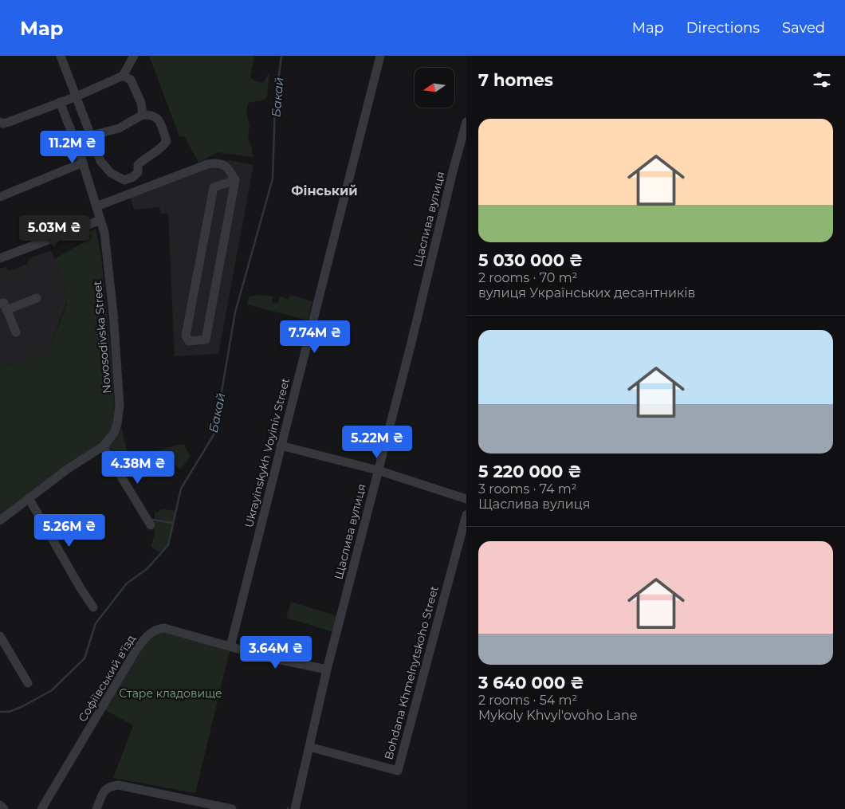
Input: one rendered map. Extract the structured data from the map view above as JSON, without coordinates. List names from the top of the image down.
{
  "streets": {
    "street": [
      "Щаслива вулиця",
      "Novosodivska Street",
      "Ukrayinskykh Voyiniv Street",
      "Bohdana Khmelnytskoho Street",
      "Софіївський в'їзд"
    ]
  },
  "crossings": [
    ["Щаслива вулиця", "Bohdana Khmelnytskoho Street"],
    ["Щаслива вулиця", "Софіївський в'їзд"],
    ["Ukrayinskykh Voyiniv Street", "Софіївський в'їзд"]
  ],
  "districts": ["Фінський"],
  "water": ["Бакай"],
  "parks": ["Старе кладовище"],
  "north": "left",
  "page": {
    "header": "Map",
    "nav": ["Map", "Directions", "Saved"],
    "heading": "7 homes",
    "list": [
      {
        "name": "5 030 000 ₴",
        "note": "2 rooms · 70 m² · вулиця Українських десантників"
      },
      {
        "name": "5 220 000 ₴",
        "note": "3 rooms · 74 m² · Щаслива вулиця"
      },
      {
        "name": "3 640 000 ₴",
        "note": "2 rooms · 54 m² · Mykoly Khvyl'ovoho Lane"
      }
    ],
    "price": [
      "11.2M ₴",
      "5.03M ₴",
      "7.74M ₴",
      "5.22M ₴",
      "4.38M ₴",
      "5.26M ₴",
      "3.64M ₴"
    ]
  }
}
